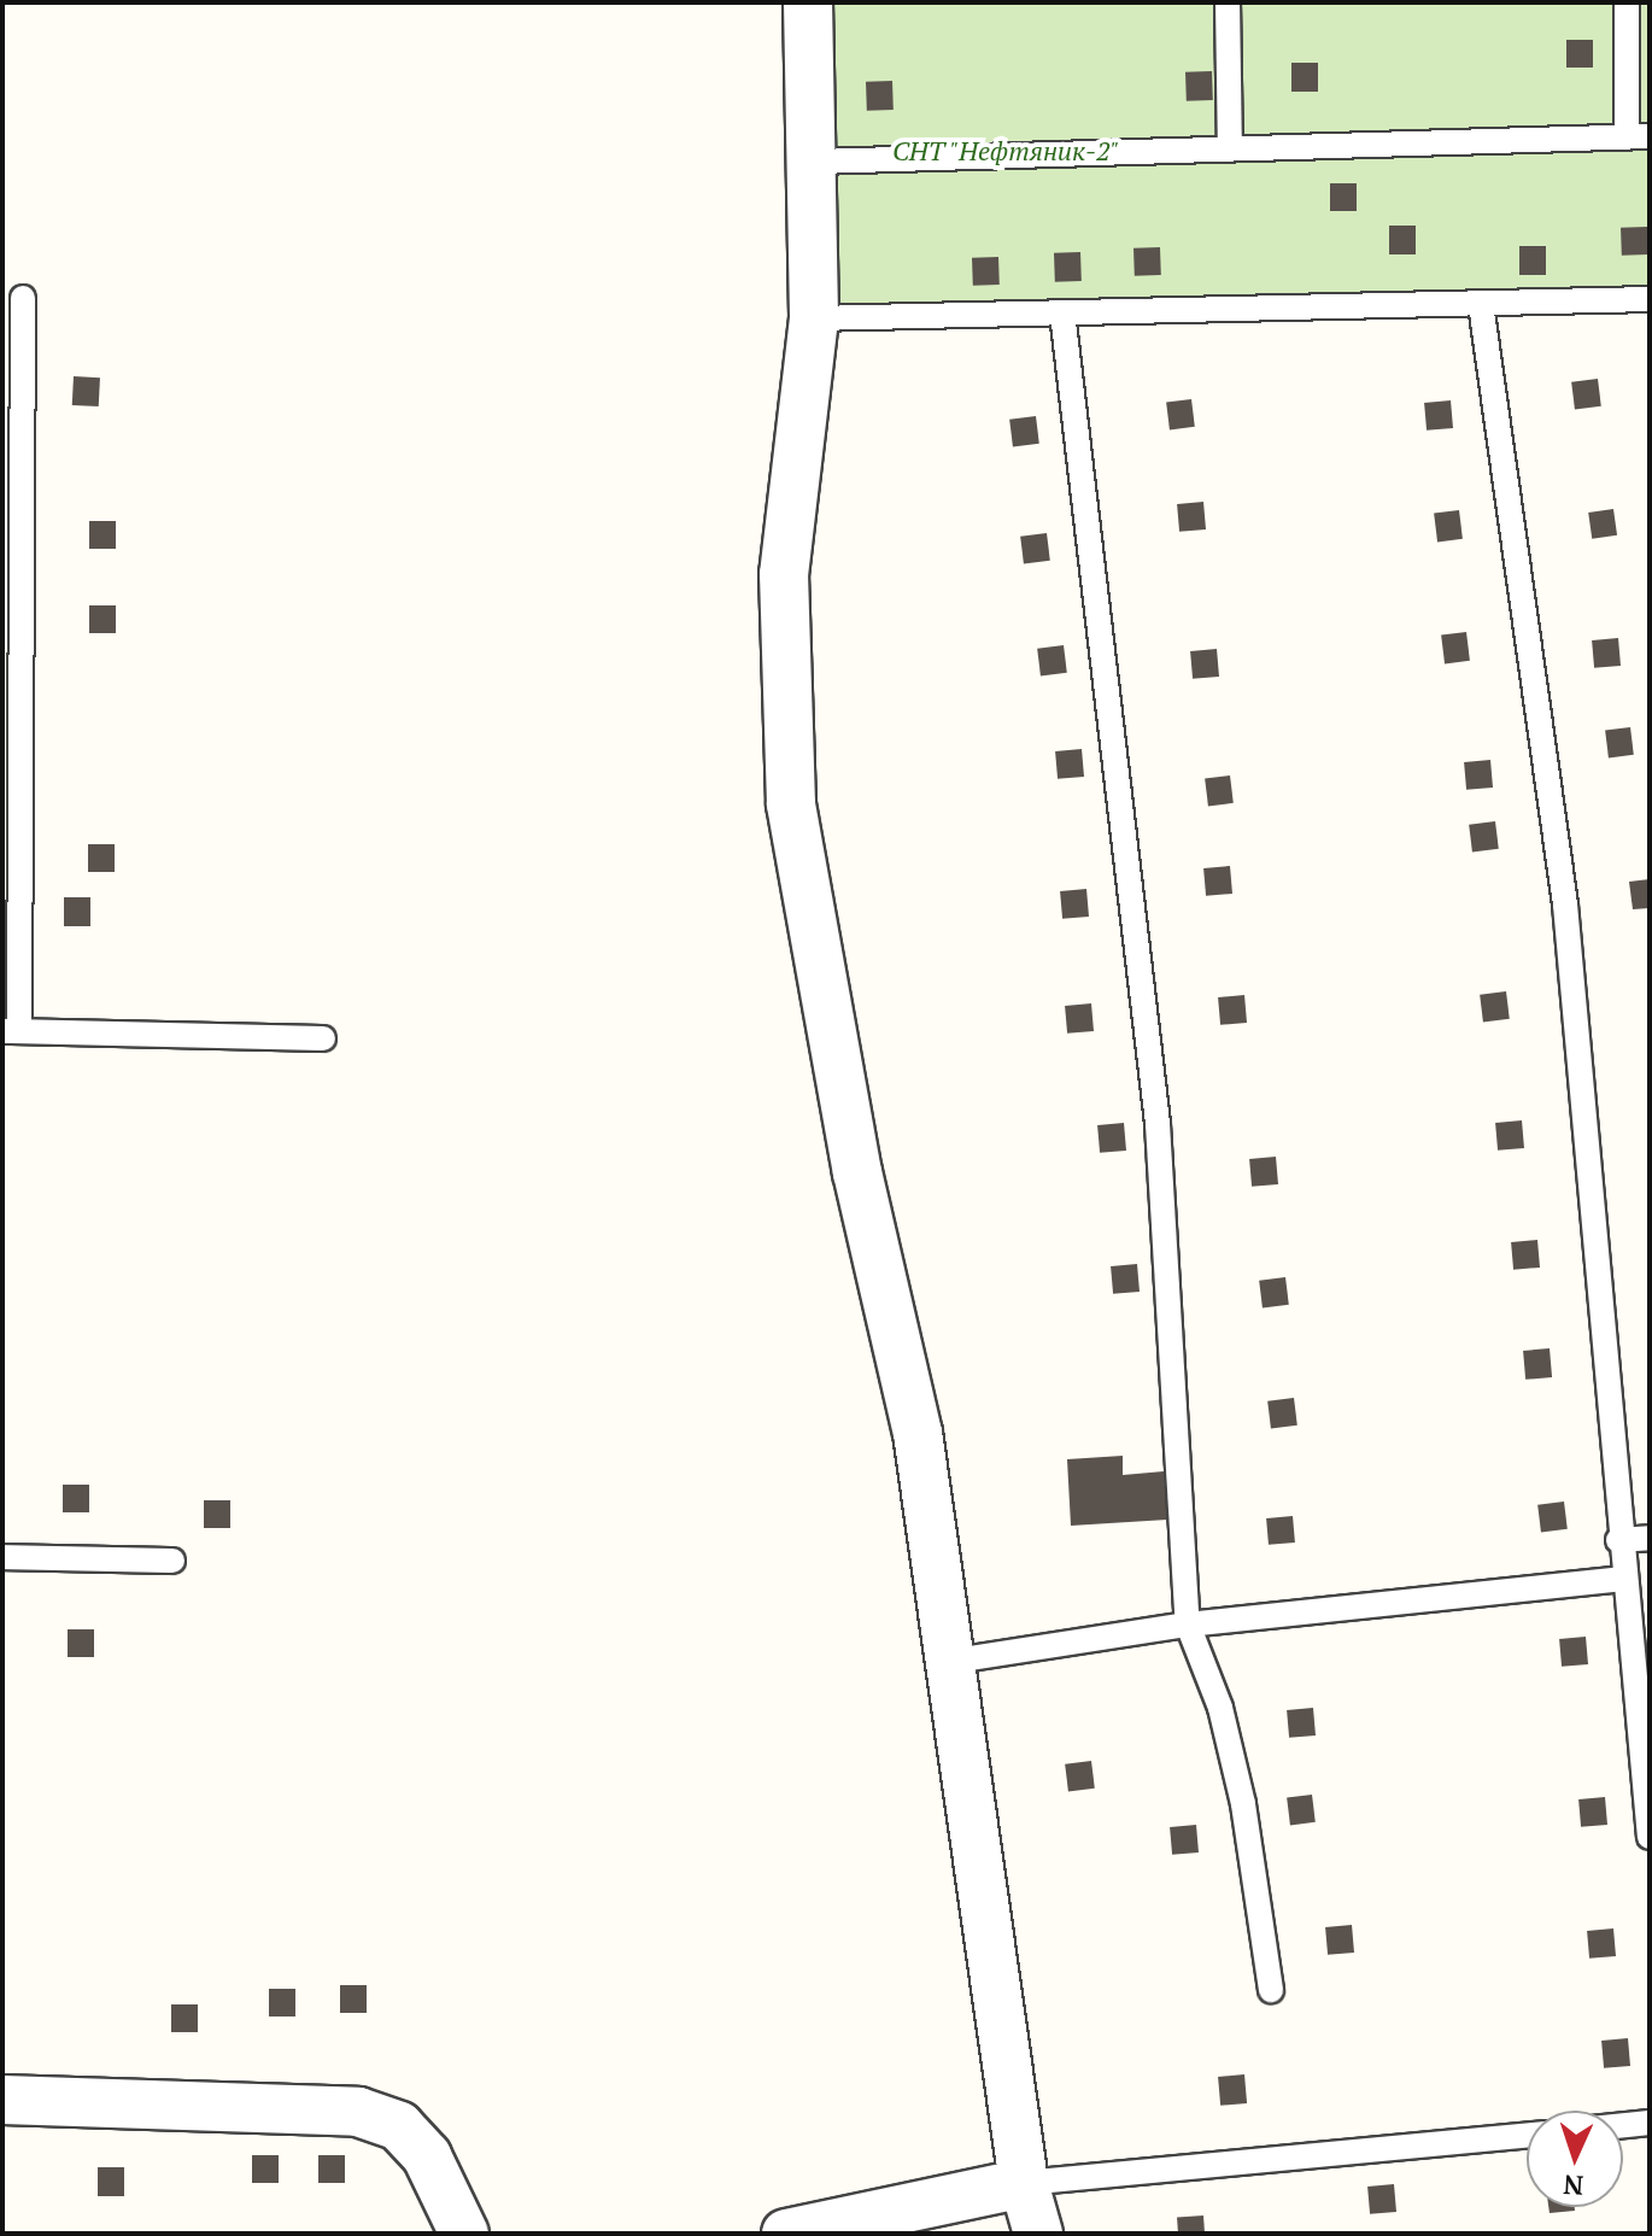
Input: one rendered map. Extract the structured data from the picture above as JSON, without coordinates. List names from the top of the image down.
{
  "parks": ["СНТ \"Нефтяник-2\""],
  "north": "bottom"
}
